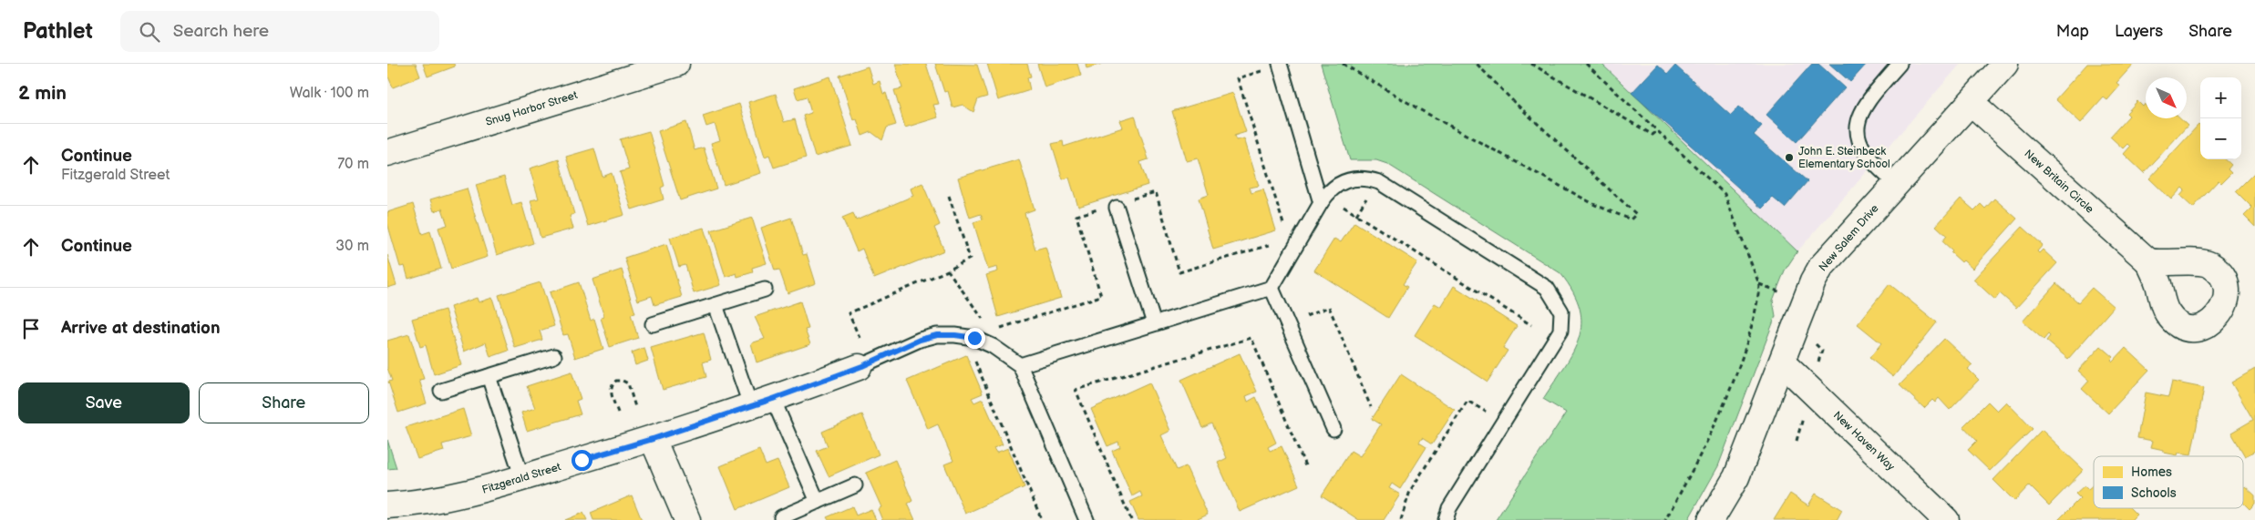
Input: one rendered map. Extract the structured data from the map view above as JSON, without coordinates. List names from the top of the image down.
{
  "streets": {
    "street": [
      "Snug Harbor Street",
      "New Britain Circle",
      "New Salem Drive",
      "New Haven Way",
      "Fitzgerald Street"
    ]
  },
  "crossings": [
    ["New Britain Circle", "New Salem Drive"],
    ["New Salem Drive", "New Haven Way"]
  ],
  "places": ["John E. Steinbeck Elementary School"],
  "legend": ["Homes", "Schools"],
  "north": "bottom right",
  "page": {
    "header": "Pathlet",
    "search": "Search here",
    "nav": ["Map", "Layers", "Share"],
    "heading": ["2 min", "Walk · 100 m"],
    "map_buttons": ["+", "−"],
    "list": [
      ["Continue", "Fitzgerald Street", "70 m"],
      ["Continue", "30 m"],
      "Arrive at destination"
    ],
    "buttons": ["Save", "Share"]
  }
}
